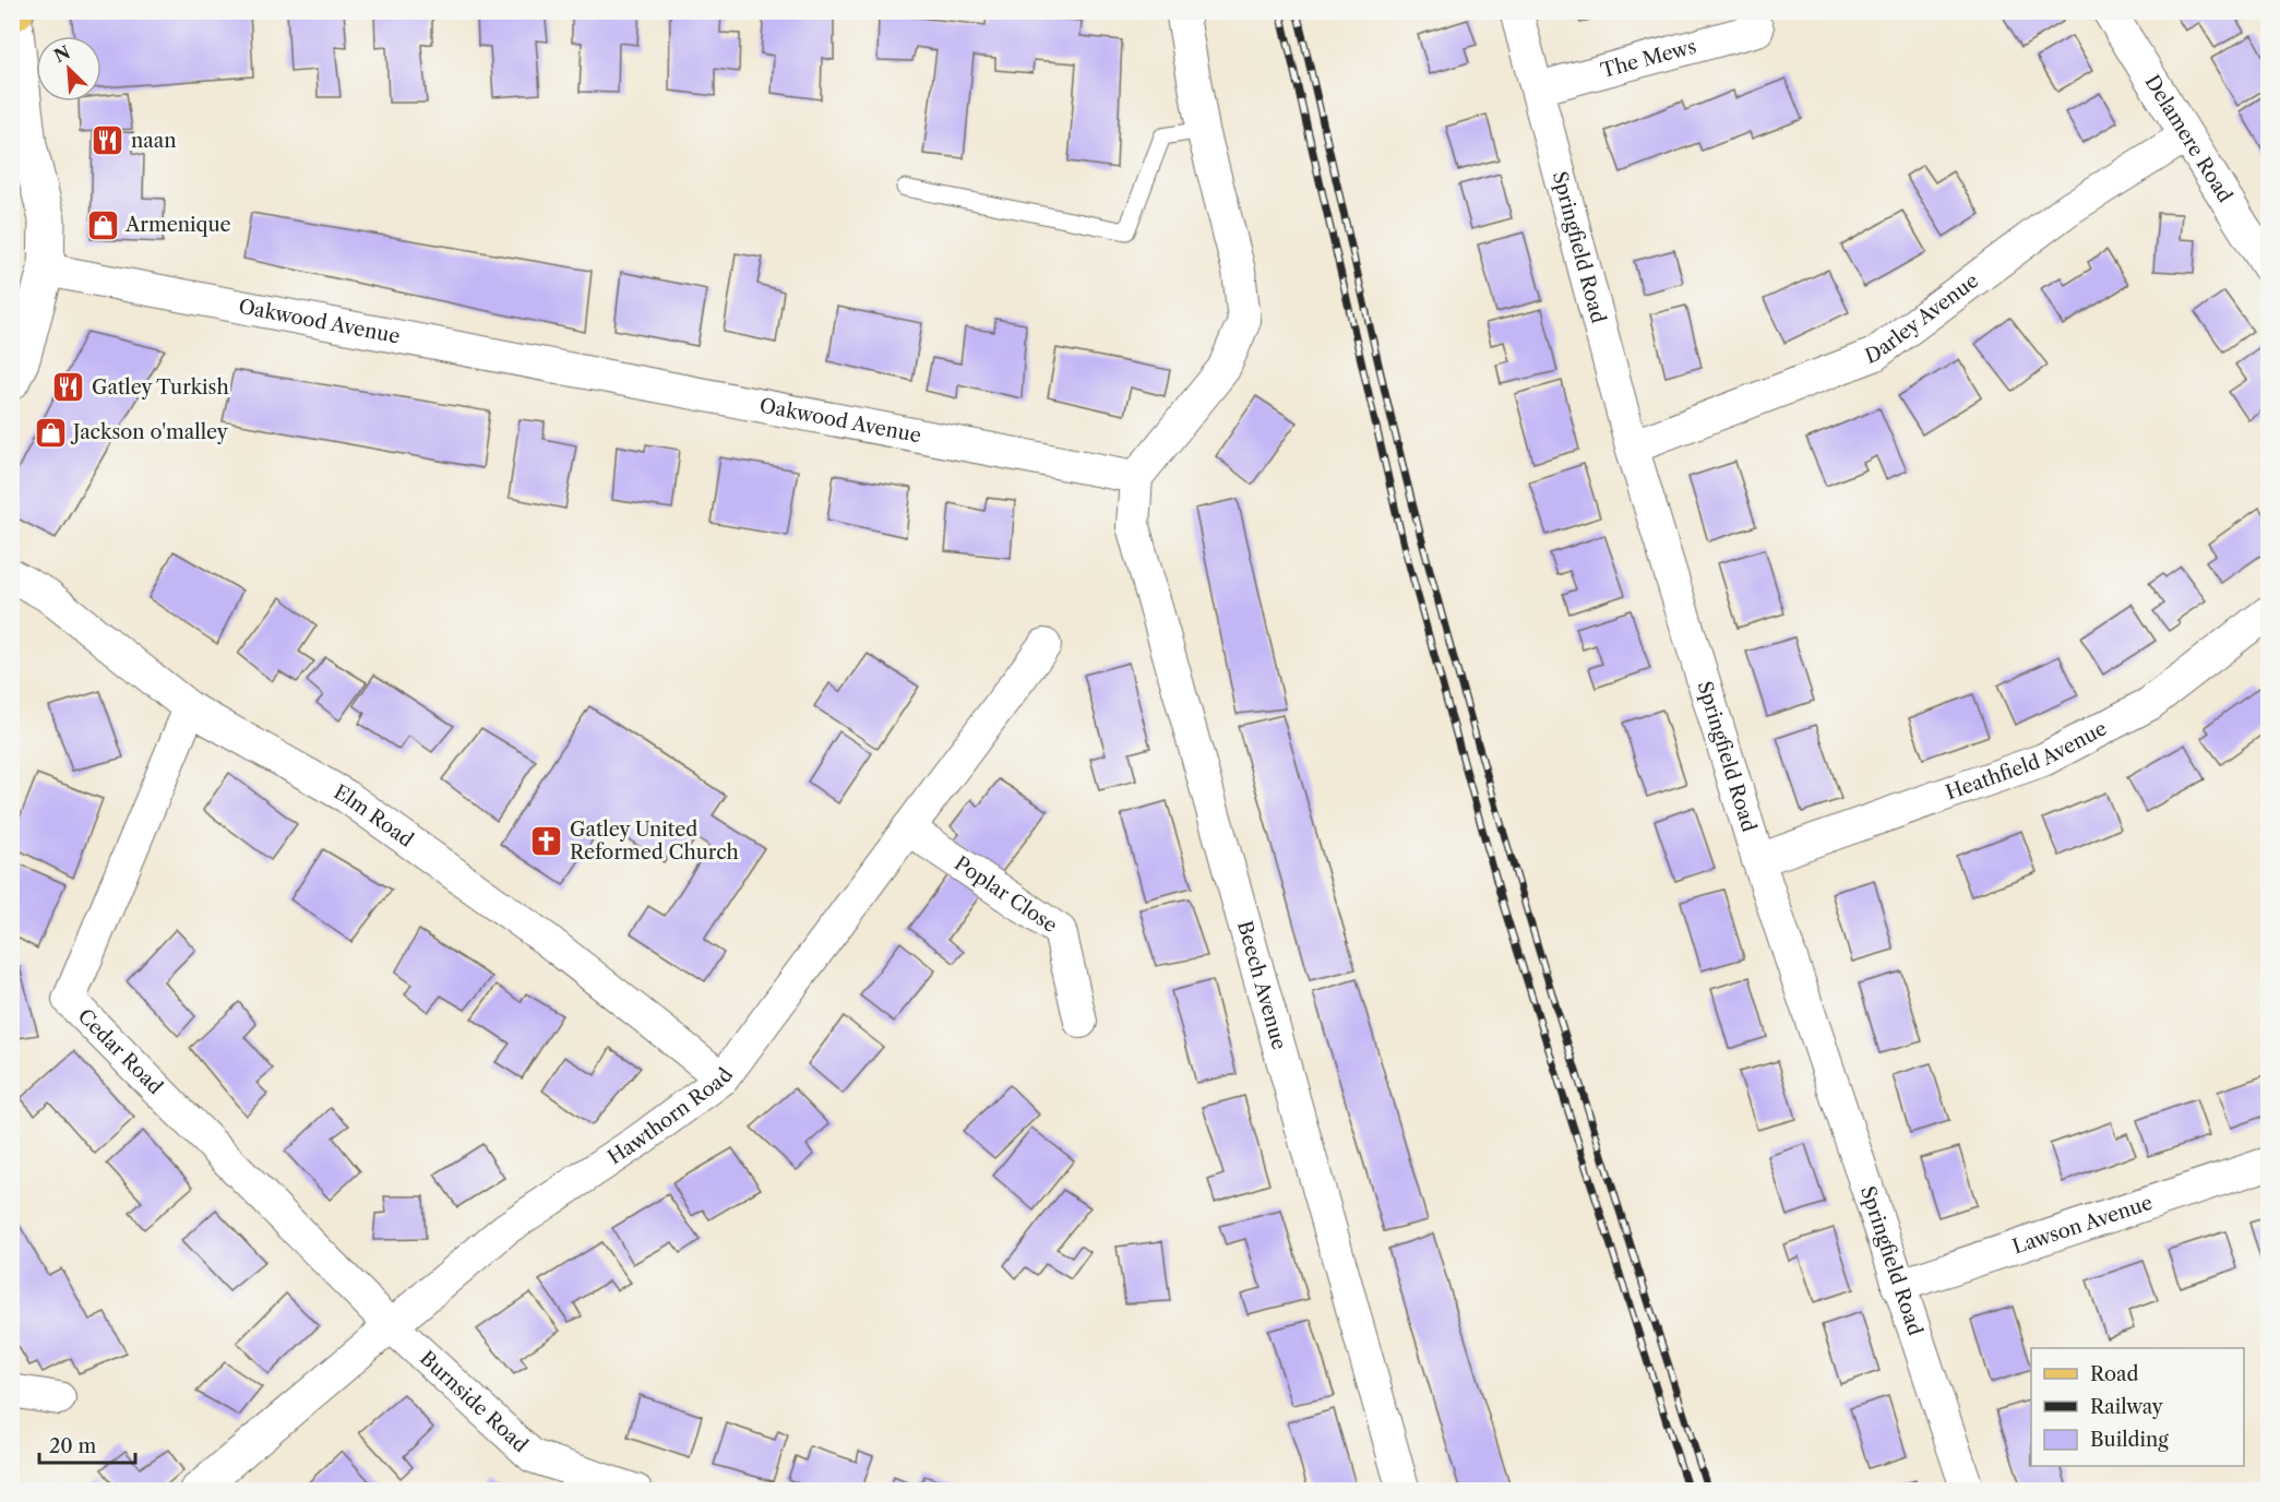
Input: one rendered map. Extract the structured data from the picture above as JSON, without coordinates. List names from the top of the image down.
{
  "streets": {
    "street": [
      "The Mews",
      "Delamere Road",
      "Springfield Road",
      "Darley Avenue",
      "Oakwood Avenue",
      "Heathfield Avenue",
      "Elm Road",
      "Poplar Close",
      "Beech Avenue",
      "Cedar Road",
      "Hawthorn Road",
      "Lawson Avenue",
      "Burnside Road"
    ]
  },
  "crossings": [
    ["The Mews", "Springfield Road"],
    ["Delamere Road", "Darley Avenue"],
    ["Springfield Road", "Darley Avenue"],
    ["Springfield Road", "Heathfield Avenue"],
    ["Springfield Road", "Lawson Avenue"],
    ["Oakwood Avenue", "Beech Avenue"],
    ["Elm Road", "Cedar Road"],
    ["Elm Road", "Hawthorn Road"],
    ["Poplar Close", "Hawthorn Road"],
    ["Cedar Road", "Hawthorn Road"],
    ["Cedar Road", "Burnside Road"],
    ["Hawthorn Road", "Burnside Road"]
  ],
  "places": {
    "restaurant": ["naan", "Gatley Turkish"],
    "shop": ["Armenique", "Jackson o'malley"],
    "church": ["Gatley United Reformed Church"]
  },
  "legend": ["Road", "Railway", "Building"],
  "scale_bar": "20 m",
  "north": "top left"
}
